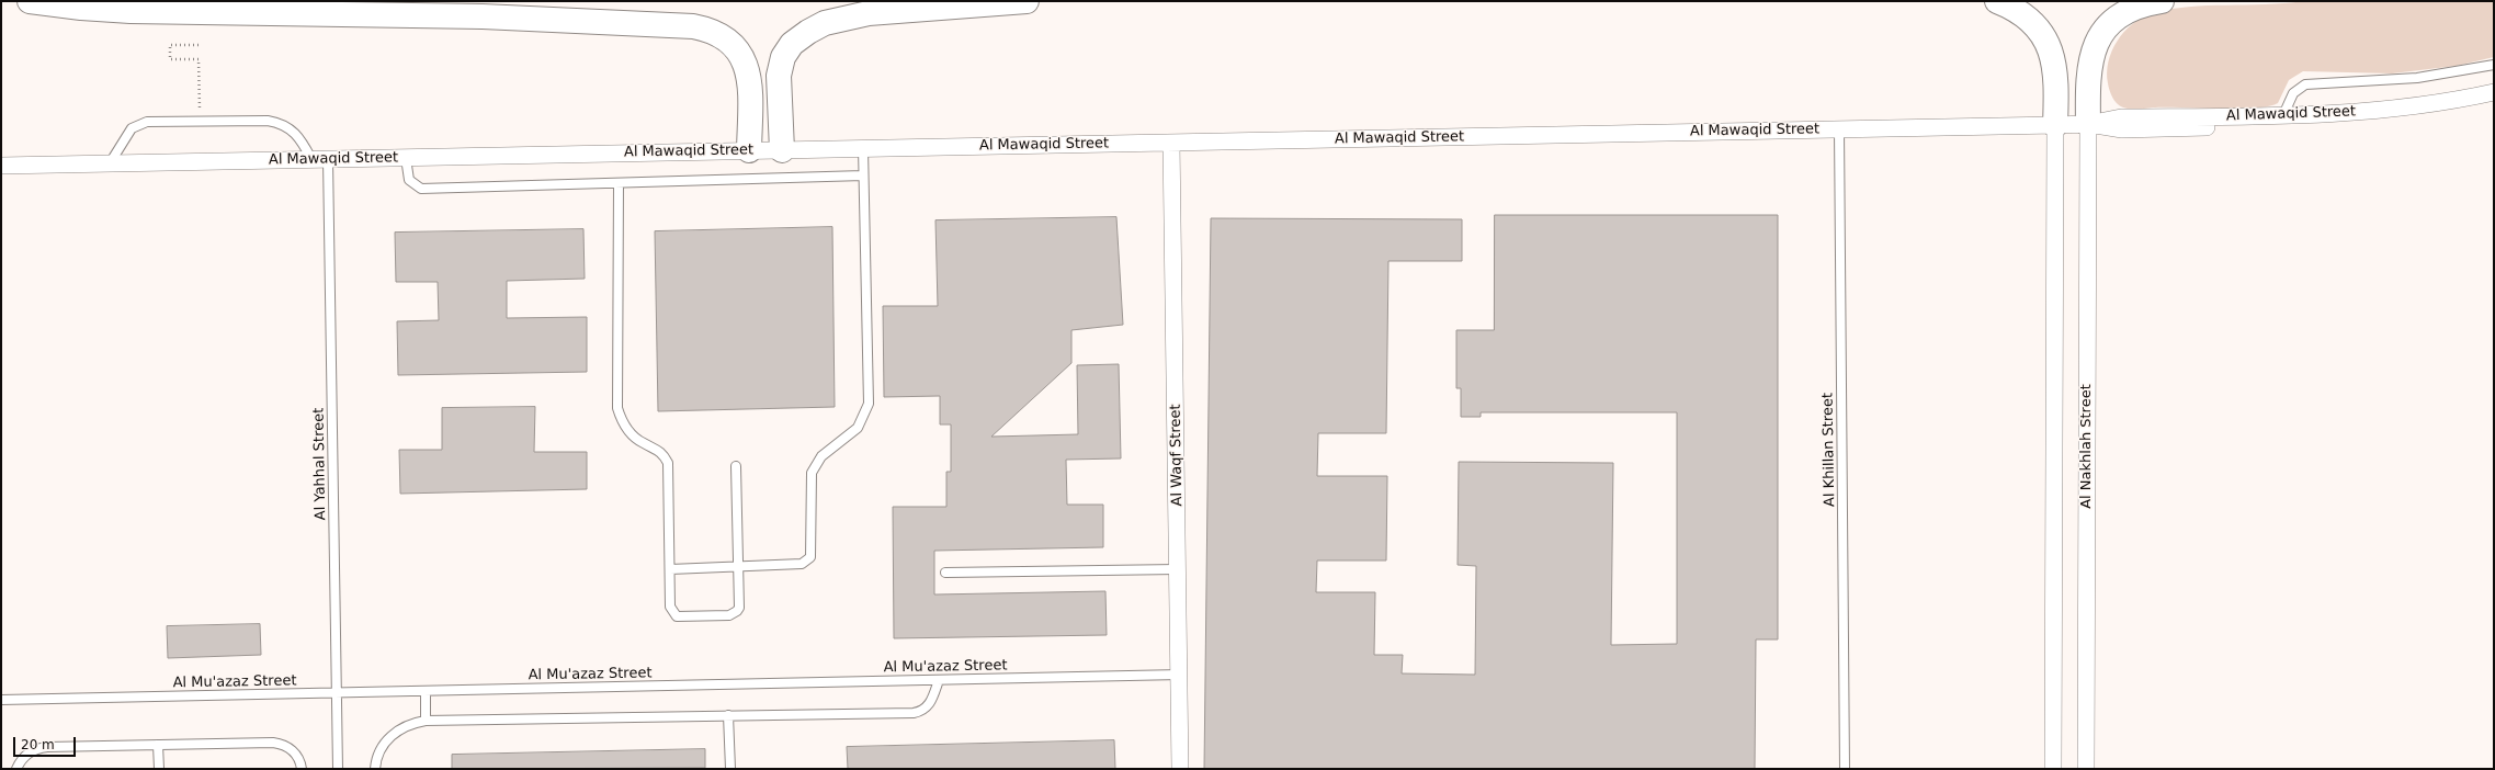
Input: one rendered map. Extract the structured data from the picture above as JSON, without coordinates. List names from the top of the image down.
{
  "streets": {
    "street": ["Al Mawaqid Street", "Al Nakhlah Street", "Al Waqf Street"],
    "lane": ["Al Khillan Street", "Al Yahhal Street", "Al Mu'azaz Street"]
  },
  "crossings": [
    ["Al Mawaqid Street", "Al Nakhlah Street"],
    ["Al Mawaqid Street", "Al Khillan Street"],
    ["Al Mawaqid Street", "Al Waqf Street"],
    ["Al Mawaqid Street", "Al Yahhal Street"],
    ["Al Waqf Street", "Al Mu'azaz Street"],
    ["Al Yahhal Street", "Al Mu'azaz Street"]
  ],
  "scale_bar": "20 m"
}
